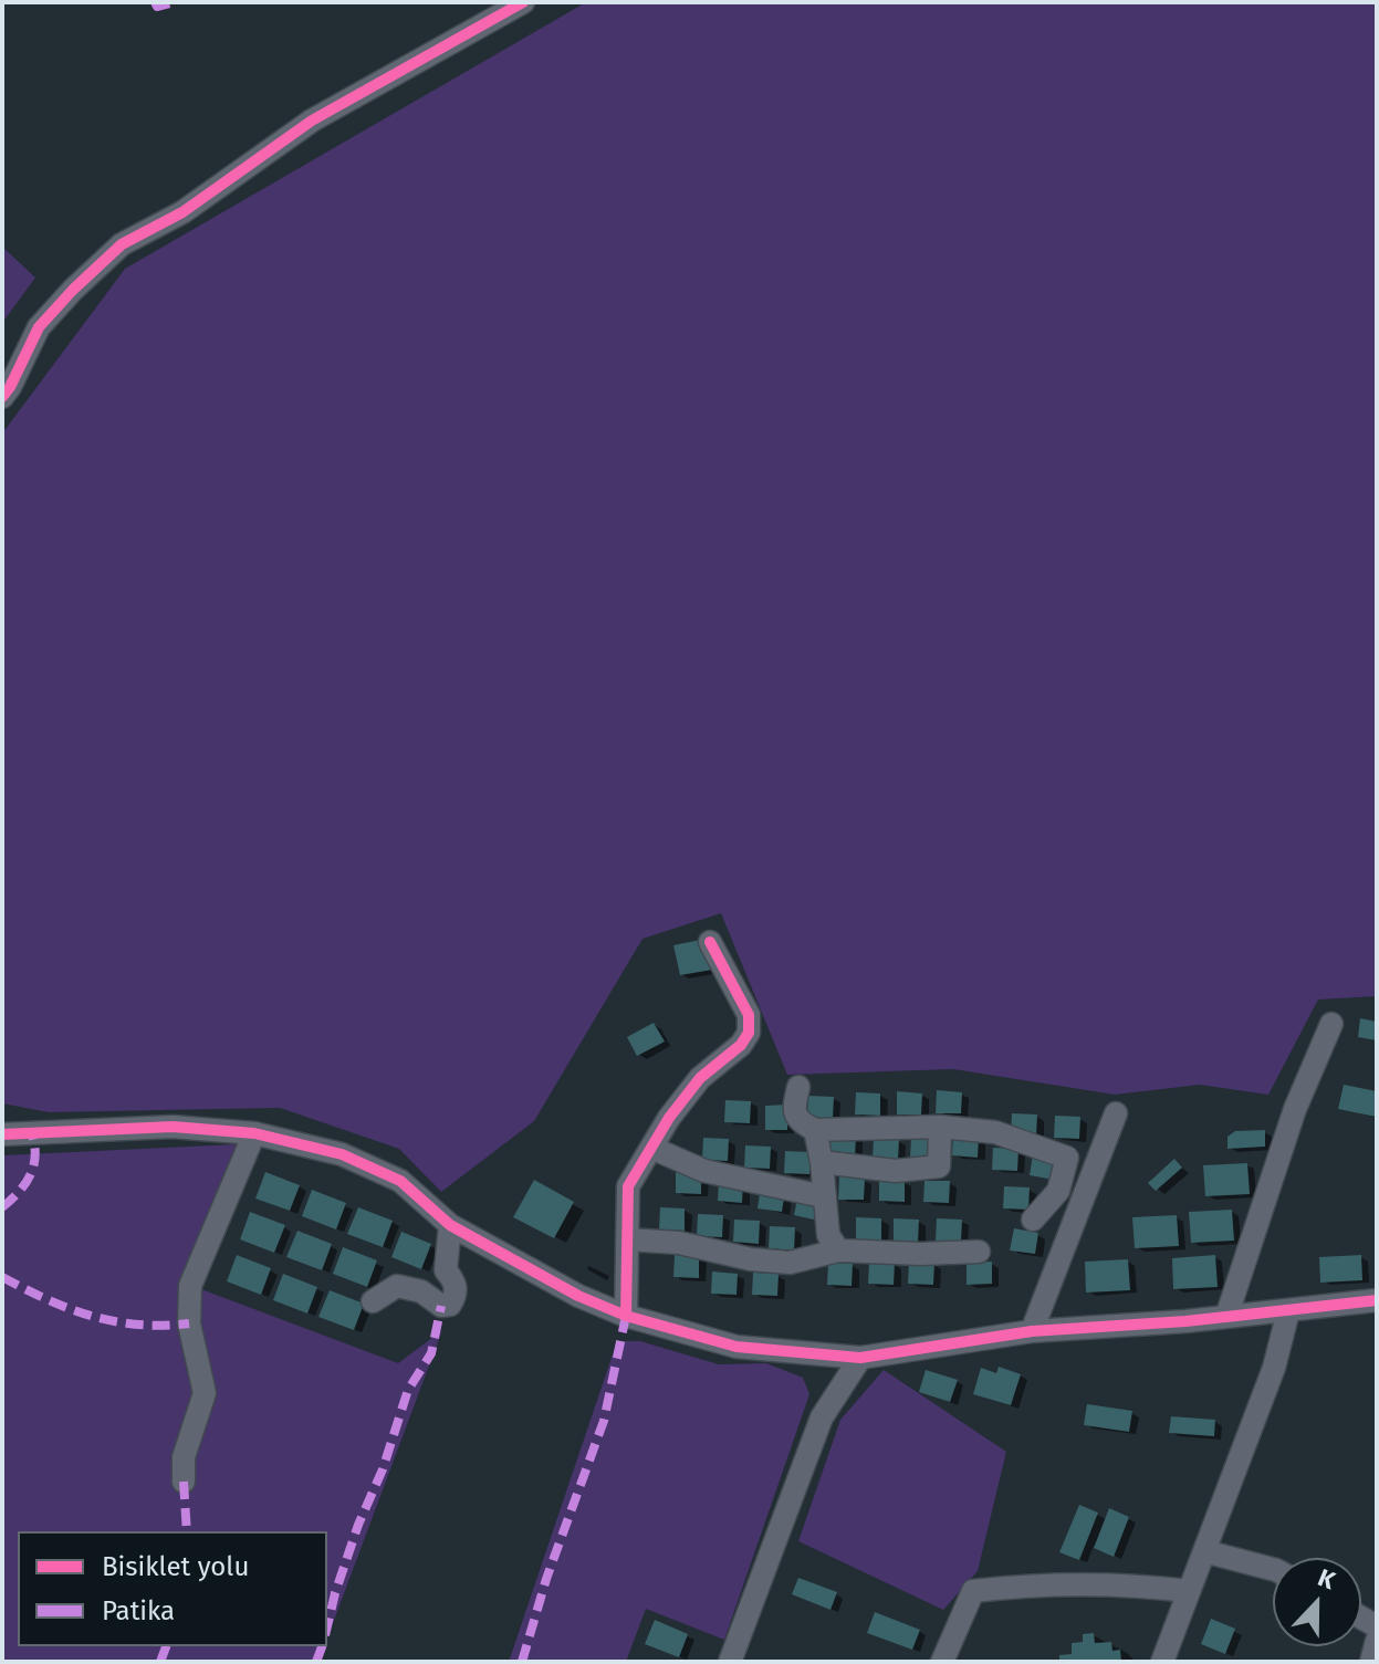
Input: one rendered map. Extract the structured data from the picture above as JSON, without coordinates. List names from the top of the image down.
{
  "legend": ["Bisiklet yolu", "Patika"],
  "north": "top"
}
